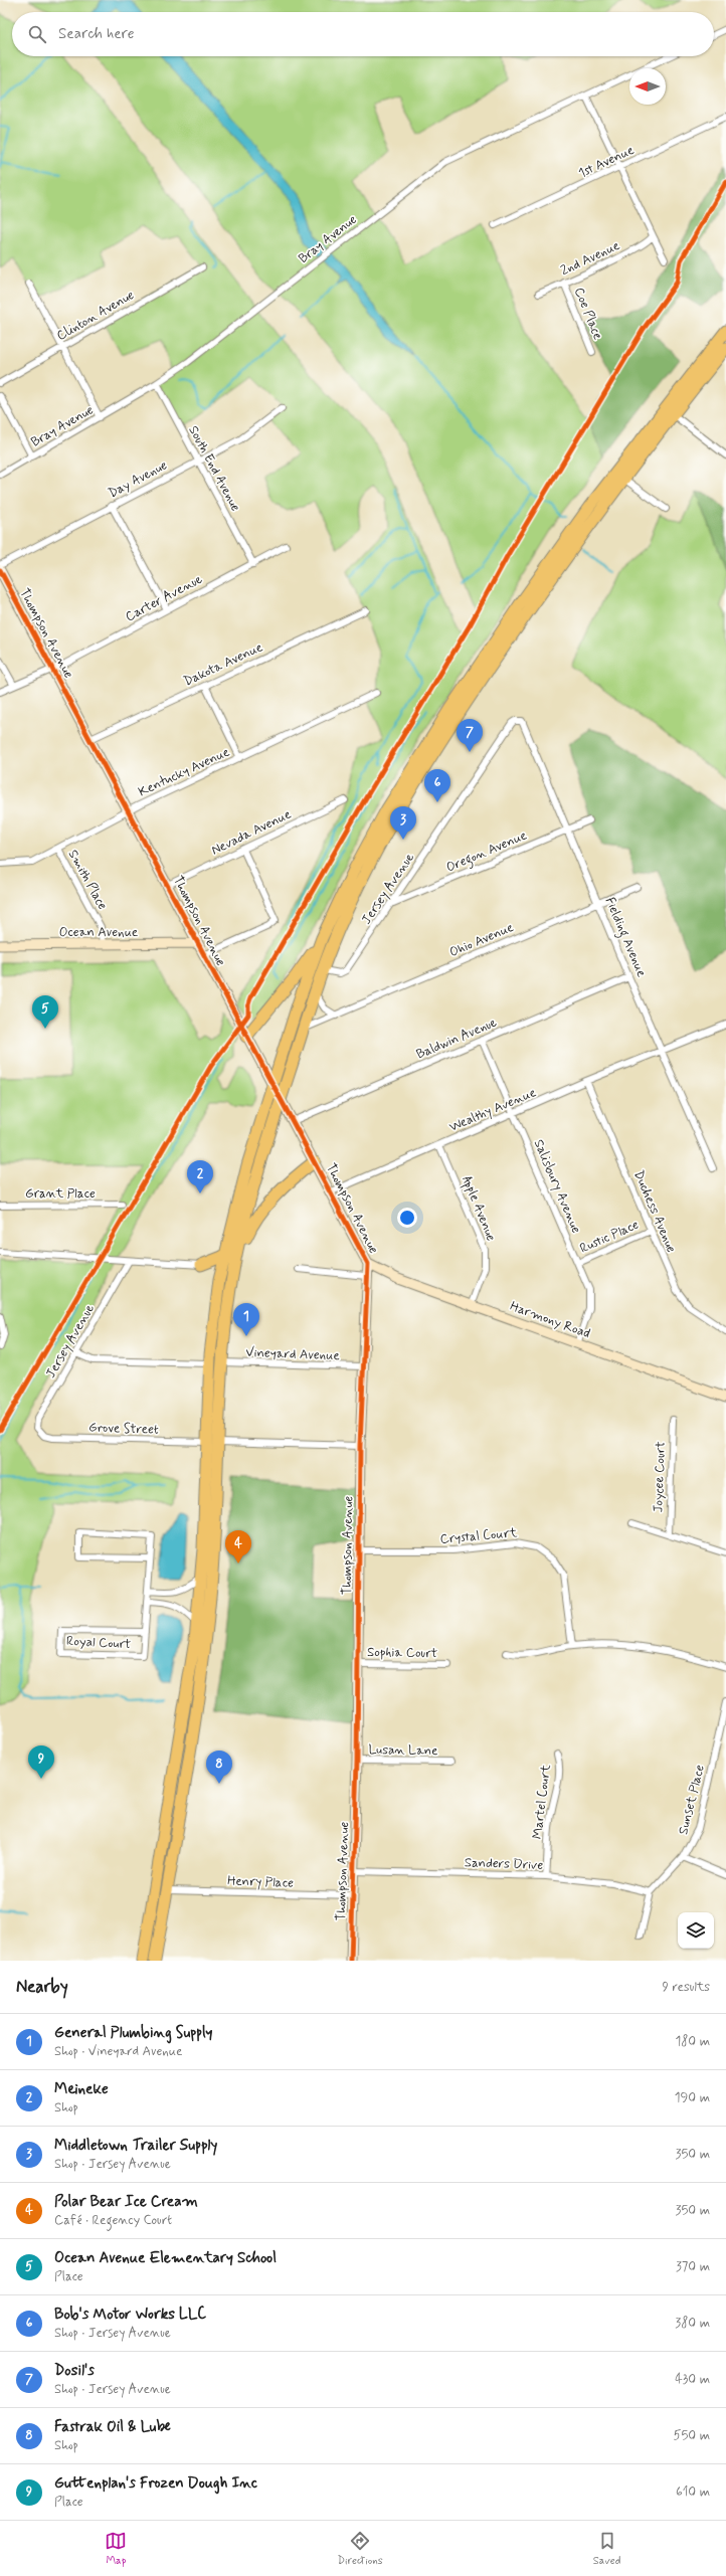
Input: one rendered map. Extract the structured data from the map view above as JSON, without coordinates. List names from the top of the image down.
{
  "streets": {
    "street": [
      "1st Avenue",
      "Bray Avenue",
      "2nd Avenue",
      "Coe Place",
      "Clinton Avenue",
      "South End Avenue",
      "Day Avenue",
      "Carter Avenue",
      "Thompson Avenue",
      "Dakota Avenue",
      "Kentucky Avenue",
      "Nevada Avenue",
      "Oregon Avenue",
      "Smith Place",
      "Jersey Avenue",
      "Ocean Avenue",
      "Fielding Avenue",
      "Ohio Avenue",
      "Baldwin Avenue",
      "Wealthy Avenue",
      "Salisbury Avenue",
      "Grant Place",
      "Apple Avenue",
      "Duchess Avenue",
      "Rustic Place",
      "Harmony Road",
      "Vineyard Avenue",
      "Grove Street",
      "Joycee Court",
      "Crystal Court",
      "Royal Court",
      "Sophia Court",
      "Lusan Lane",
      "Sunset Place",
      "Martel Court",
      "Sanders Drive",
      "Henry Place"
    ]
  },
  "crossings": [
    ["Bray Avenue", "South End Avenue"],
    ["2nd Avenue", "Coe Place"],
    ["South End Avenue", "Day Avenue"],
    ["South End Avenue", "Carter Avenue"],
    ["Carter Avenue", "Thompson Avenue"],
    ["Thompson Avenue", "Dakota Avenue"],
    ["Thompson Avenue", "Kentucky Avenue"],
    ["Thompson Avenue", "Nevada Avenue"],
    ["Thompson Avenue", "Ocean Avenue"],
    ["Thompson Avenue", "Baldwin Avenue"],
    ["Thompson Avenue", "Wealthy Avenue"],
    ["Thompson Avenue", "Harmony Road"],
    ["Thompson Avenue", "Vineyard Avenue"],
    ["Thompson Avenue", "Grove Street"],
    ["Thompson Avenue", "Crystal Court"],
    ["Thompson Avenue", "Sophia Court"],
    ["Thompson Avenue", "Lusan Lane"],
    ["Thompson Avenue", "Sanders Drive"],
    ["Thompson Avenue", "Henry Place"],
    ["Kentucky Avenue", "Smith Place"],
    ["Oregon Avenue", "Jersey Avenue"],
    ["Oregon Avenue", "Fielding Avenue"],
    ["Smith Place", "Ocean Avenue"],
    ["Jersey Avenue", "Fielding Avenue"],
    ["Jersey Avenue", "Grove Street"],
    ["Fielding Avenue", "Ohio Avenue"],
    ["Fielding Avenue", "Baldwin Avenue"],
    ["Fielding Avenue", "Wealthy Avenue"],
    ["Baldwin Avenue", "Salisbury Avenue"],
    ["Wealthy Avenue", "Salisbury Avenue"],
    ["Wealthy Avenue", "Apple Avenue"],
    ["Wealthy Avenue", "Duchess Avenue"],
    ["Salisbury Avenue", "Rustic Place"],
    ["Salisbury Avenue", "Harmony Road"],
    ["Apple Avenue", "Harmony Road"],
    ["Duchess Avenue", "Rustic Place"],
    ["Sunset Place", "Sanders Drive"],
    ["Martel Court", "Sanders Drive"]
  ],
  "north": "left",
  "page": {
    "search": "Search here",
    "pins": [
      "7",
      "6",
      "3",
      "5",
      "2",
      "1",
      "4",
      "9",
      "8"
    ],
    "heading": ["Nearby", "9 results"],
    "list": [
      {
        "mark": "1",
        "name": "General Plumbing Supply",
        "note": "Shop · Vineyard Avenue",
        "value": "180 m"
      },
      {
        "mark": "2",
        "name": "Meineke",
        "note": "Shop",
        "value": "190 m"
      },
      {
        "mark": "3",
        "name": "Middletown Trailer Supply",
        "note": "Shop · Jersey Avenue",
        "value": "350 m"
      },
      {
        "mark": "4",
        "name": "Polar Bear Ice Cream",
        "note": "Café · Regency Court",
        "value": "350 m"
      },
      {
        "mark": "5",
        "name": "Ocean Avenue Elementary School",
        "note": "Place",
        "value": "370 m"
      },
      {
        "mark": "6",
        "name": "Bob's Motor Works LLC",
        "note": "Shop · Jersey Avenue",
        "value": "380 m"
      },
      {
        "mark": "7",
        "name": "Dosil's",
        "note": "Shop · Jersey Avenue",
        "value": "430 m"
      },
      {
        "mark": "8",
        "name": "Fastrak Oil & Lube",
        "note": "Shop",
        "value": "550 m"
      },
      {
        "mark": "9",
        "name": "Guttenplan's Frozen Dough Inc",
        "note": "Place",
        "value": "610 m"
      }
    ],
    "nav": ["Map", "Directions", "Saved"]
  }
}
